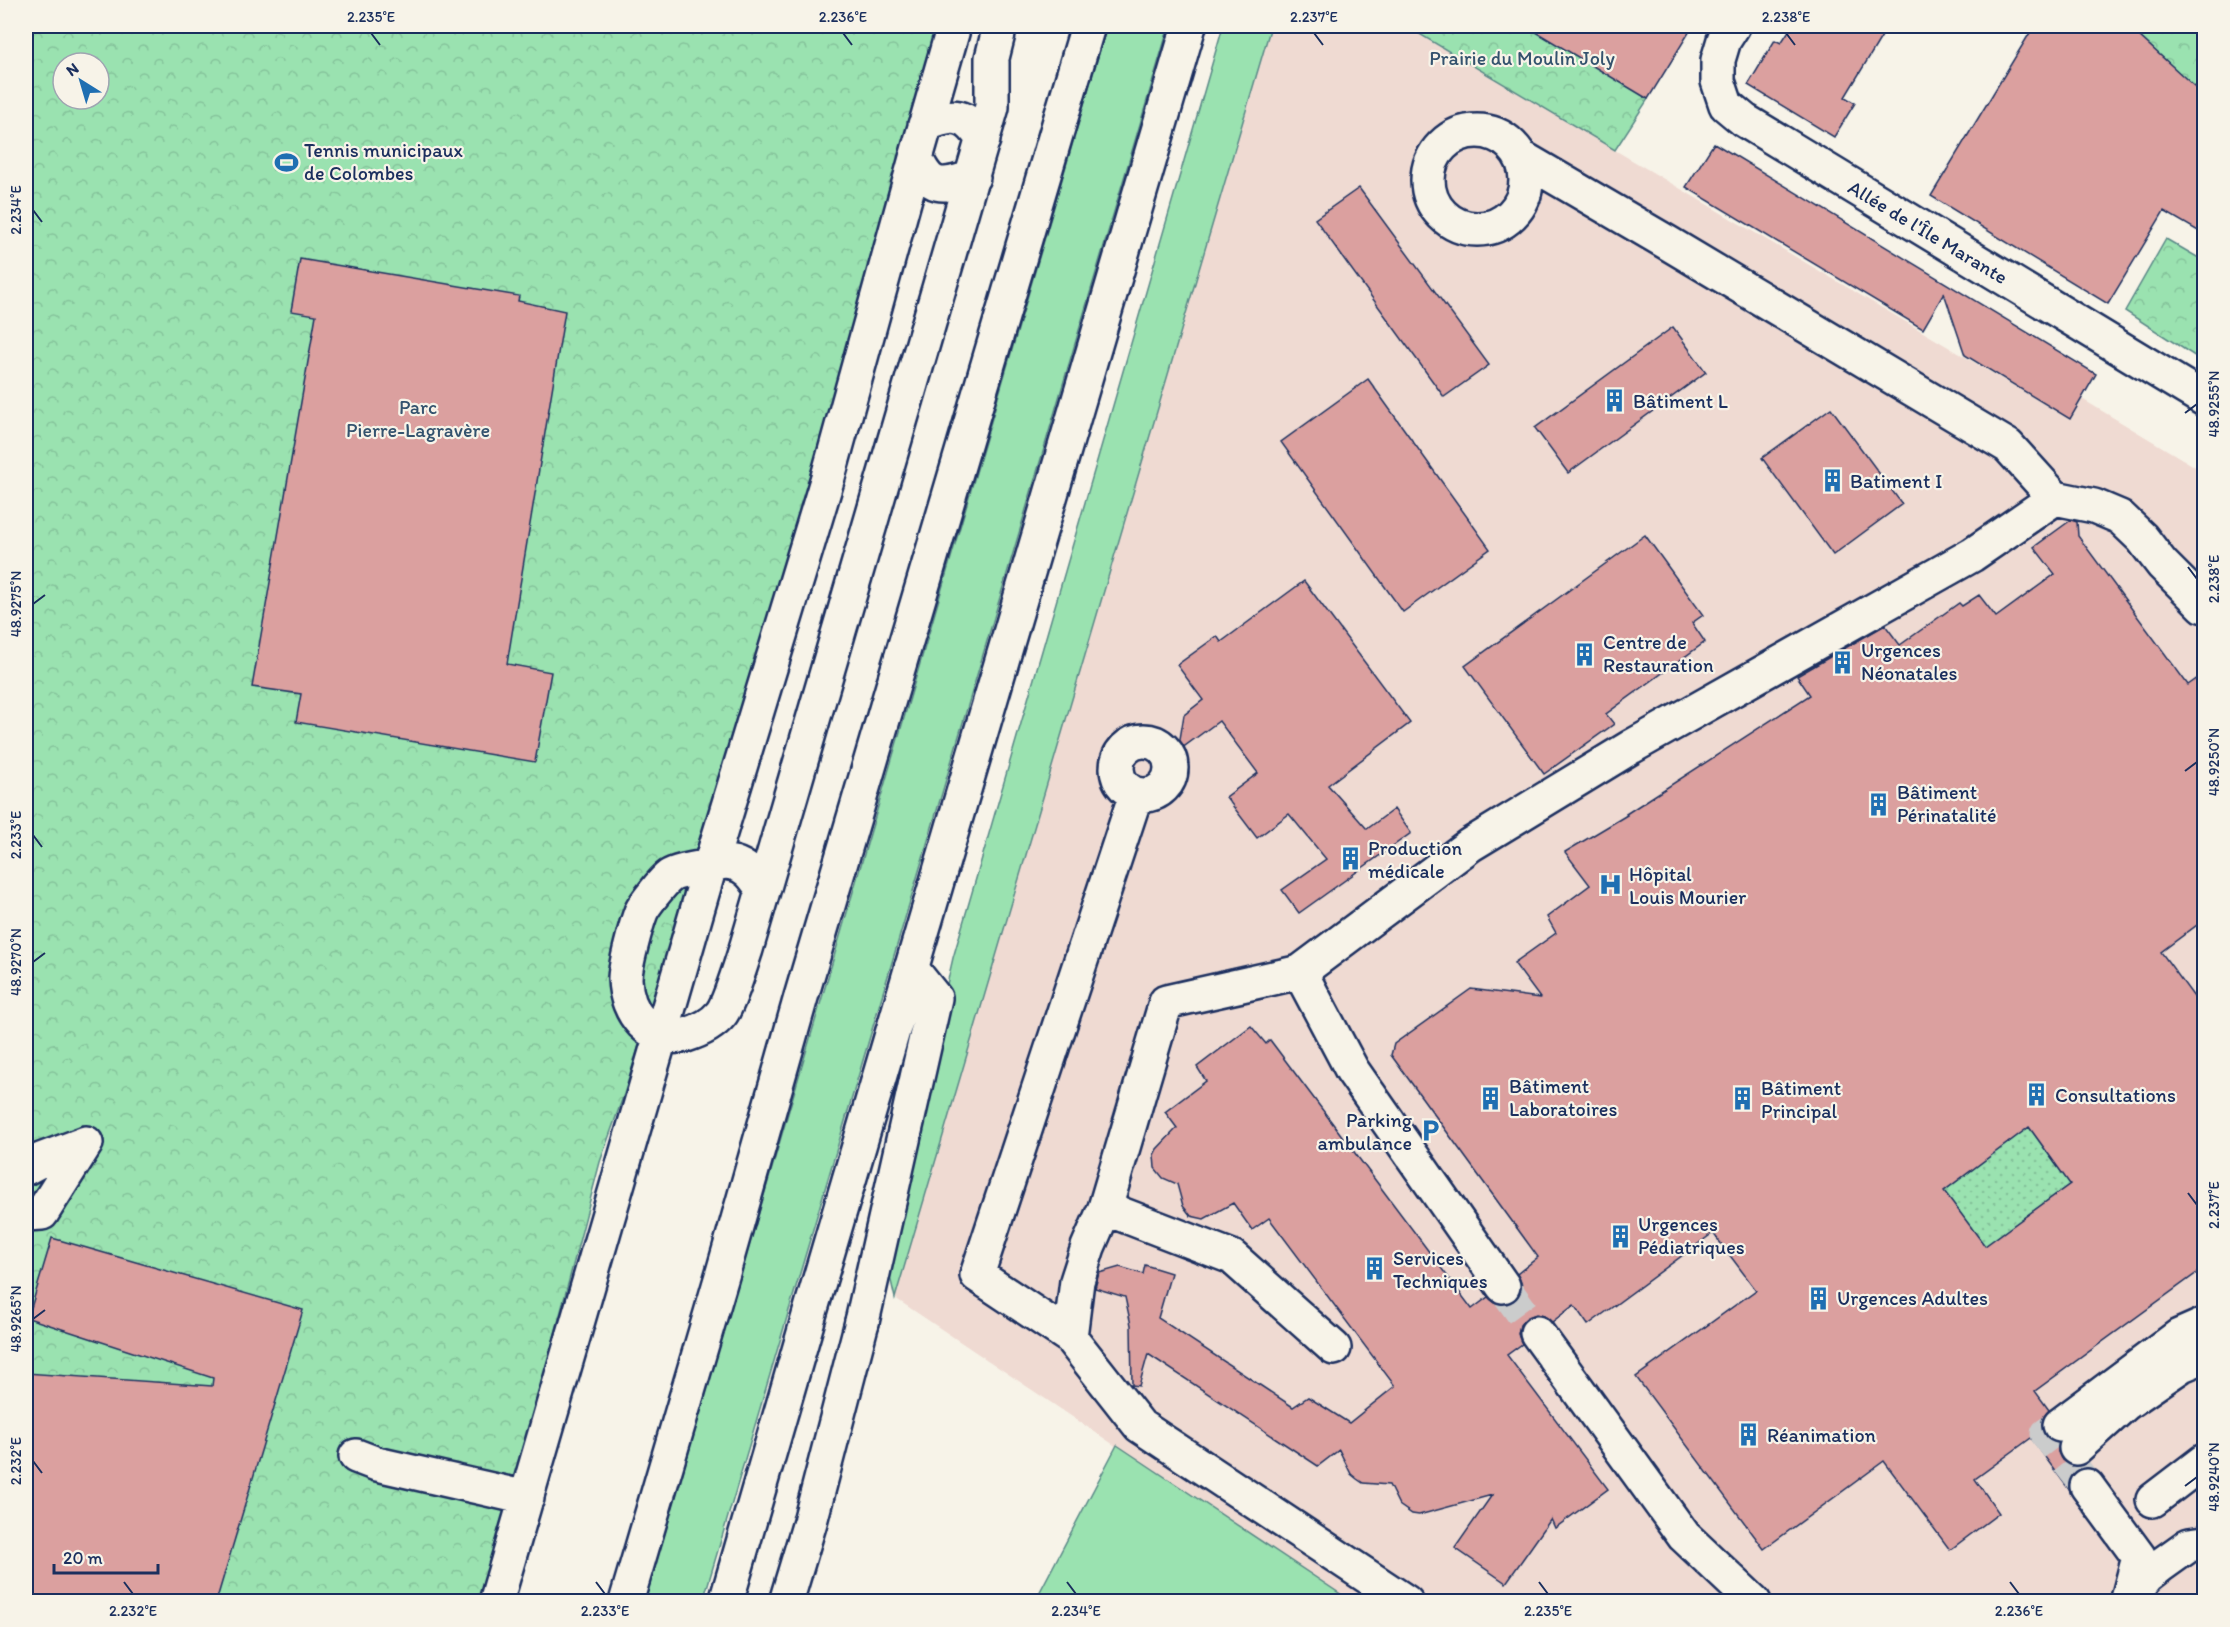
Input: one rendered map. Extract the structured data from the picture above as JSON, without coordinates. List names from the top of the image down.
{
  "streets": {
    "main road": ["Allée de l'Île Marante"]
  },
  "parks": ["Prairie du Moulin Joly", "Parc Pierre-Lagravère"],
  "places": {
    "sports": ["Tennis municipaux de Colombes"],
    "building": [
      "Bâtiment L",
      "Batiment I",
      "Centre de Restauration",
      "Urgences Néonatales",
      "Bâtiment Périnatalité",
      "Production médicale",
      "Consultations",
      "Bâtiment Laboratoires",
      "Bâtiment Principal",
      "Urgences Pédiatriques",
      "Services Techniques",
      "Urgences Adultes",
      "Réanimation"
    ],
    "hospital": ["Hôpital Louis Mourier"],
    "parking": ["Parking ambulance"]
  },
  "scale_bar": "20 m",
  "north": "top left",
  "coordinates": [
    "2.235°E",
    "2.236°E",
    "2.237°E",
    "2.238°E",
    "2.234°E",
    "48.9255°N",
    "48.9275°N",
    "48.9250°N",
    "2.233°E",
    "48.9270°N",
    "48.9265°N",
    "2.232°E",
    "48.9240°N"
  ]
}
